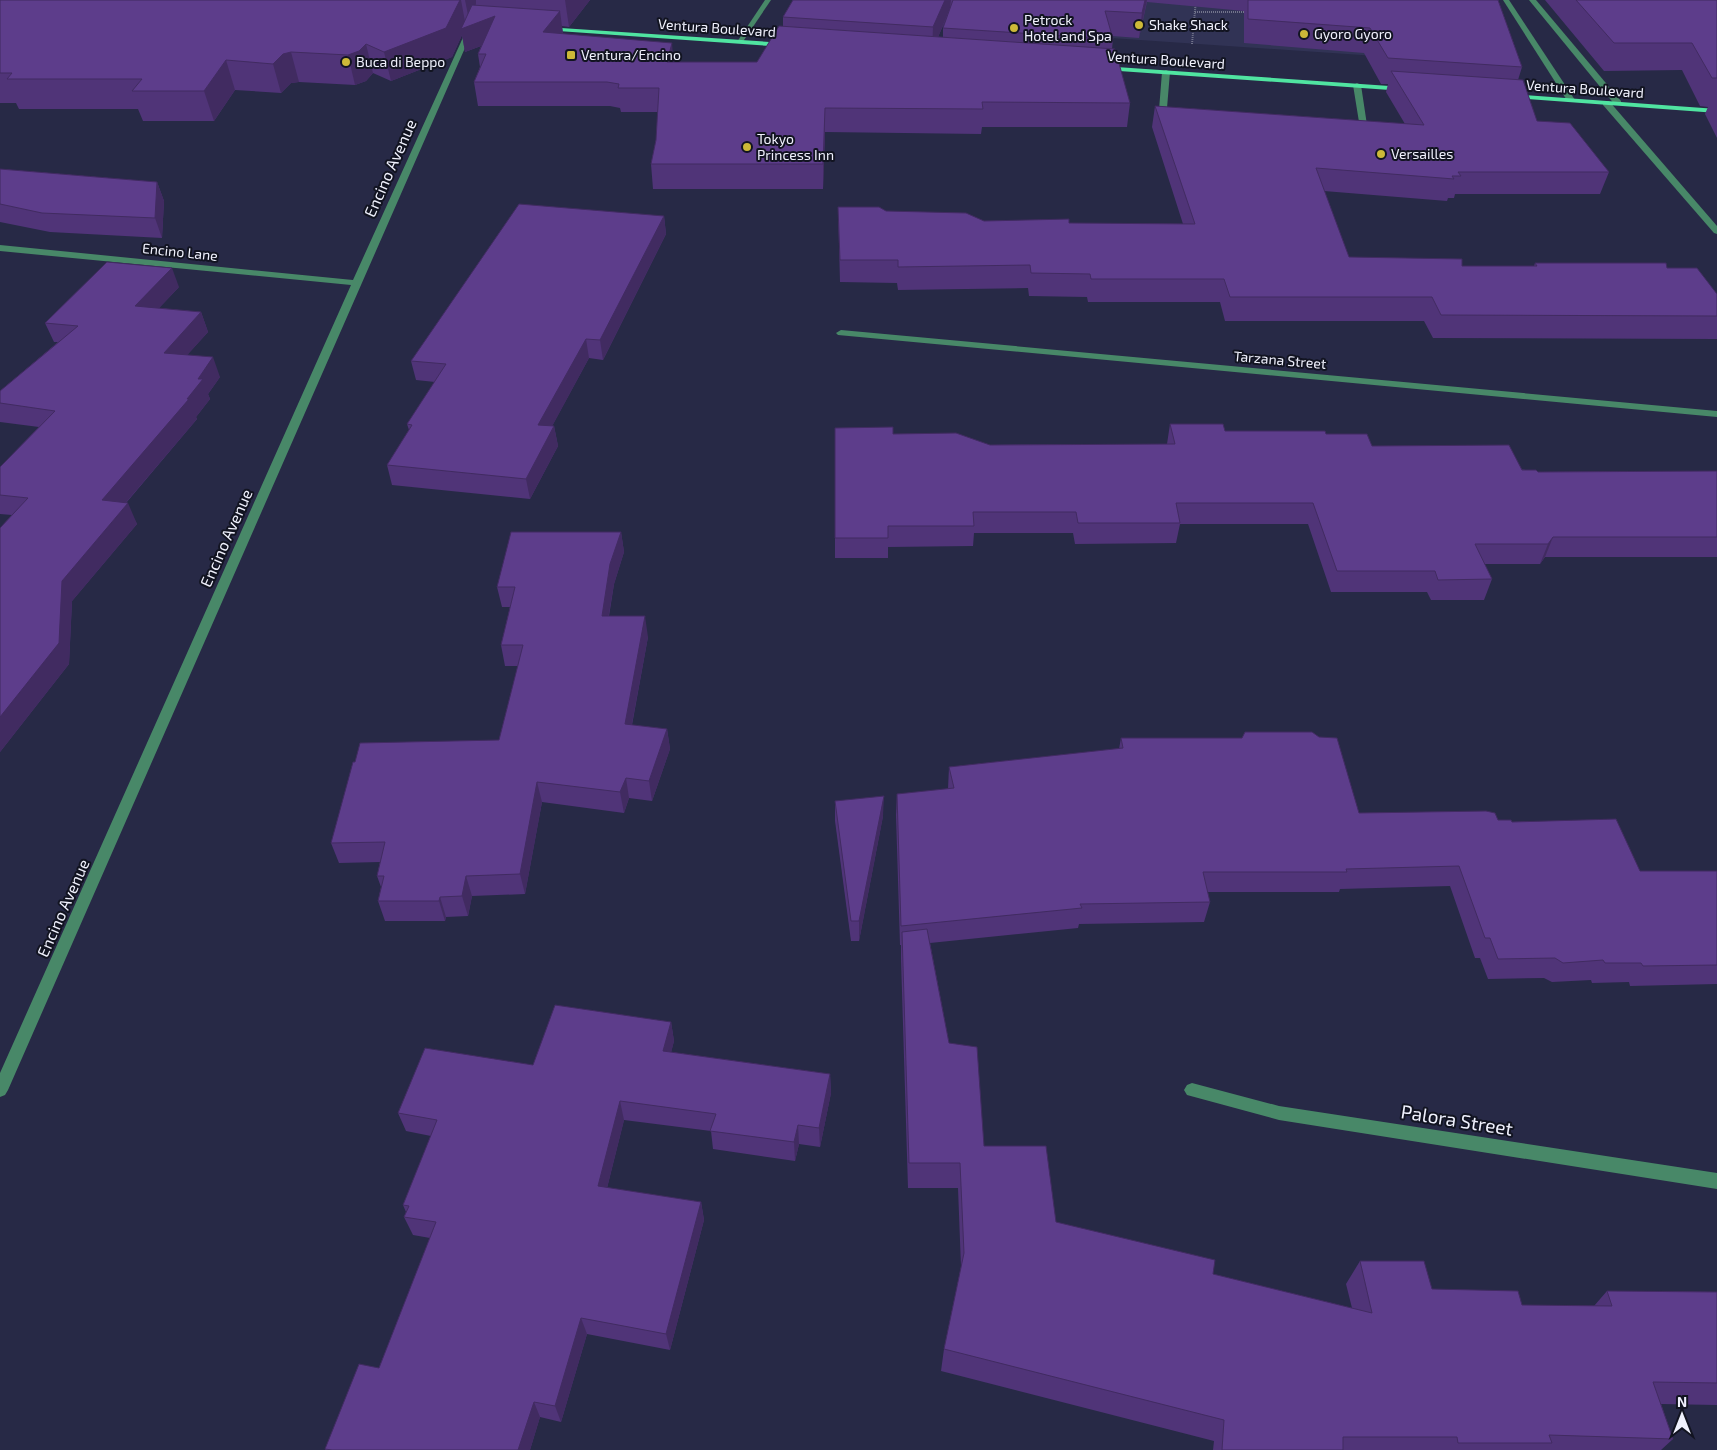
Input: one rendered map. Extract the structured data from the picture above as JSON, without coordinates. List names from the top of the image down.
{
  "streets": {
    "main road": ["Ventura Boulevard"],
    "street": [
      "Encino Avenue",
      "Encino Lane",
      "Tarzana Street",
      "Palora Street"
    ]
  },
  "crossings": [
    ["Encino Avenue", "Encino Lane"]
  ],
  "places": {
    "other": [
      "Shake Shack",
      "Petrock Hotel and Spa",
      "Gyoro Gyoro",
      "Buca di Beppo",
      "Tokyo Princess Inn",
      "Versailles"
    ],
    "transit": ["Ventura/Encino"]
  },
  "north": "top"
}
